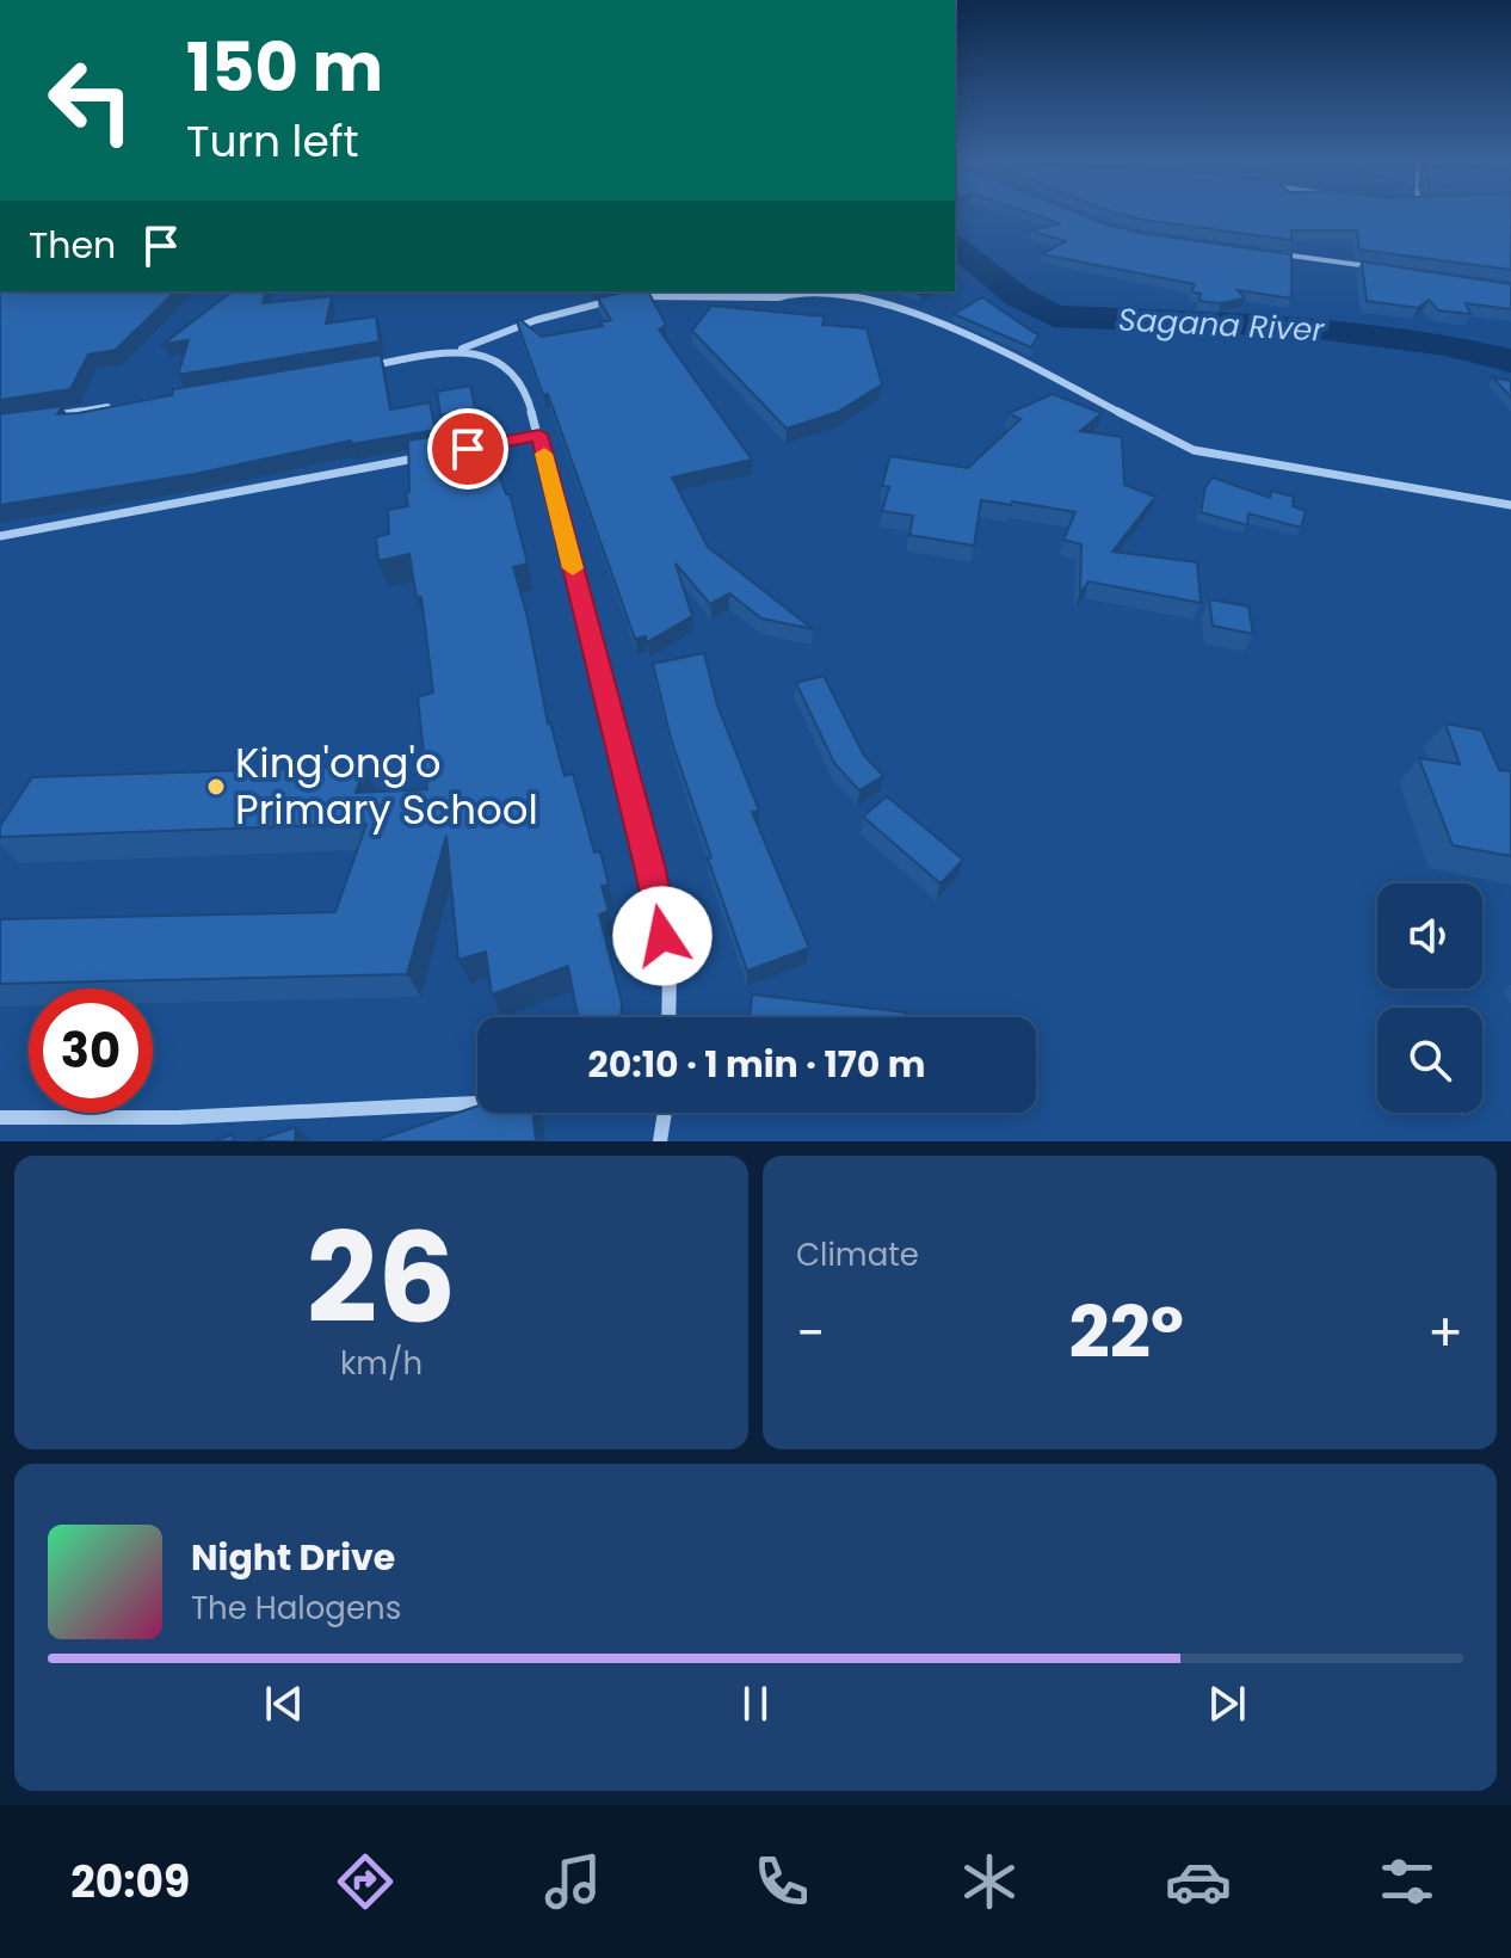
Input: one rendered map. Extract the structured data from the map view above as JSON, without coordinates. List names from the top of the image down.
{
  "water": ["Sagana River"],
  "places": ["King'ong'o Primary School"],
  "page": {
    "turn": ["150 m", "Turn left"],
    "then": "Then",
    "limit": "30",
    "trip": "20:10 · 1 min · 170 m",
    "tile": [
      ["26", "km/h"],
      "Climate"
    ],
    "heat": ["−", "22°", "+"],
    "song": ["Night Drive", "The Halogens"],
    "tabs": "20:09"
  }
}
